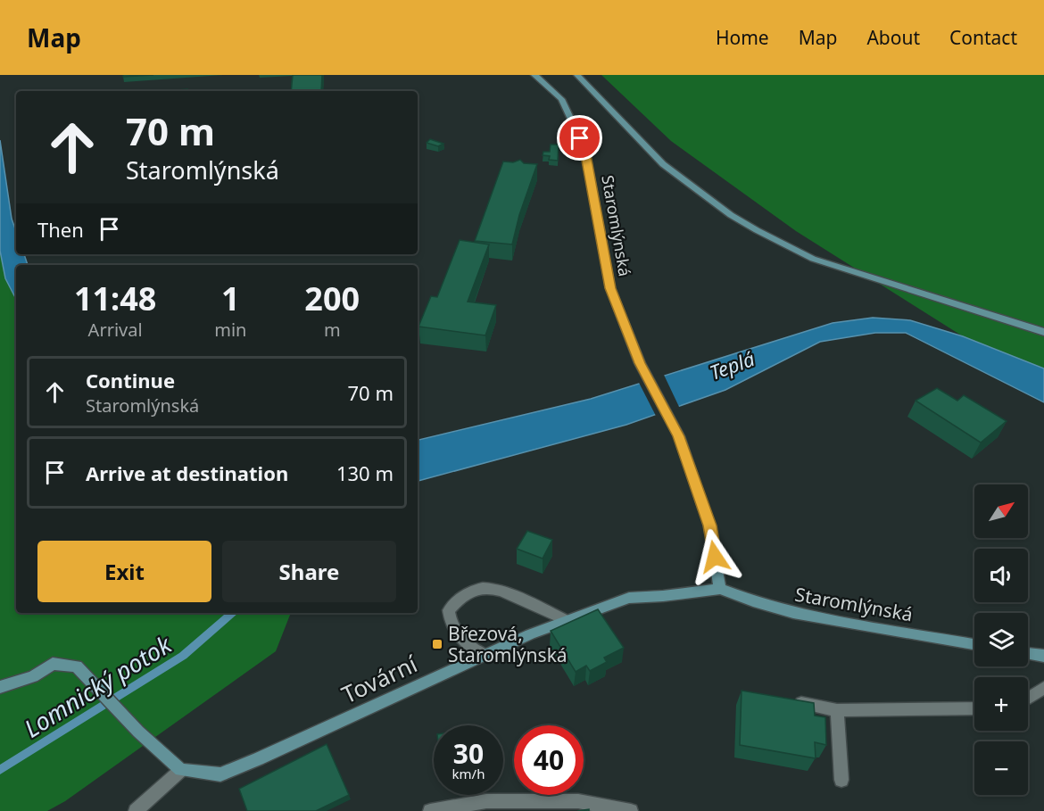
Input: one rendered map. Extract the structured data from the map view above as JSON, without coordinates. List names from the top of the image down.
{
  "streets": {
    "street": ["Staromlýnská", "Tovární"]
  },
  "crossings": [
    ["Staromlýnská", "Tovární"]
  ],
  "water": ["Teplá", "Lomnický potok"],
  "places": {
    "transit": ["Březová, Staromlýnská"]
  },
  "north": "top right",
  "page": {
    "header": "Map",
    "nav": [
      "Home",
      "Map",
      "About",
      "Contact"
    ],
    "turn": ["70 m", "Staromlýnská"],
    "then": "Then",
    "eta": [
      "11:48",
      "Arrival",
      "1",
      "min",
      "200",
      "m"
    ],
    "list": [
      {
        "name": "Continue",
        "note": "Staromlýnská",
        "value": "70 m"
      },
      {
        "name": "Arrive at destination",
        "value": "130 m"
      }
    ],
    "map_buttons": ["+", "−"],
    "buttons": ["Exit", "Share"],
    "speed": "30 km/h",
    "limit": "40"
  }
}
